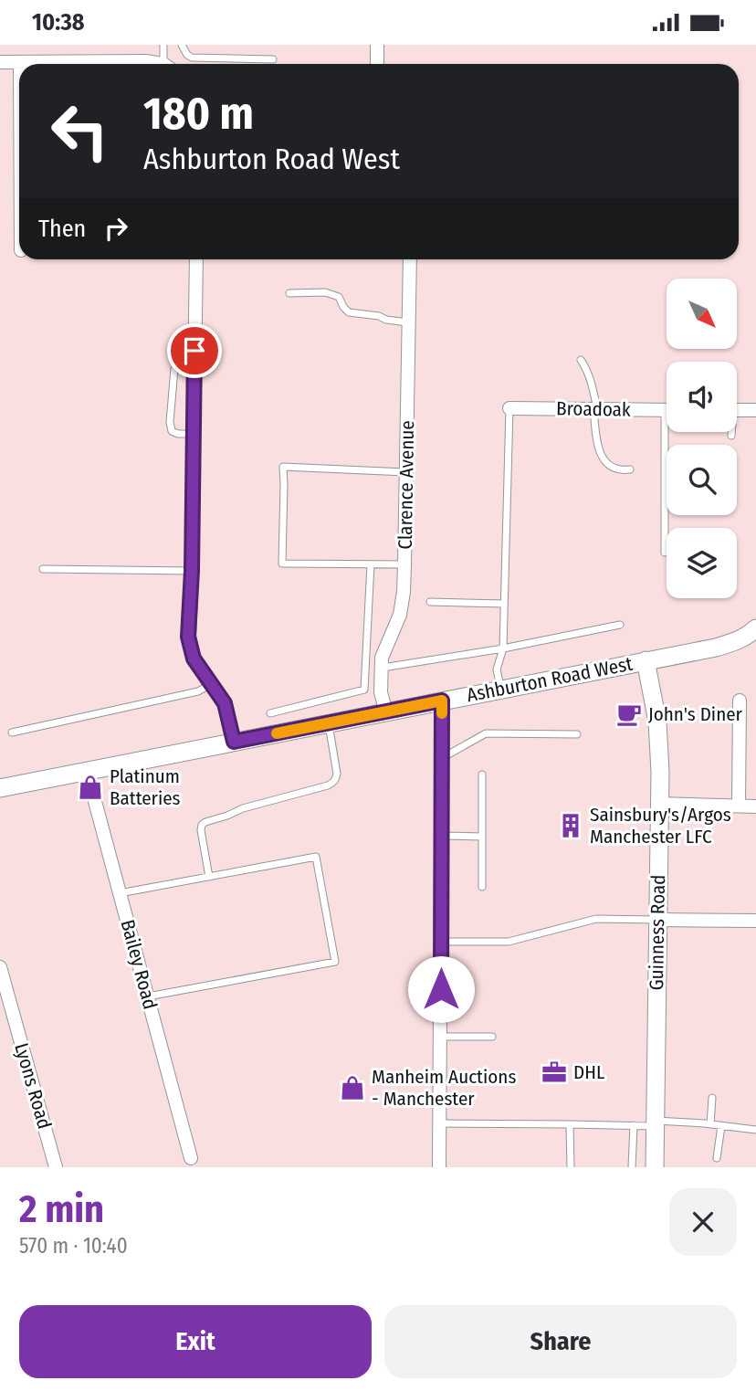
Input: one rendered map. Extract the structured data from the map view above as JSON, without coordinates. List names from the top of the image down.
{
  "streets": {
    "main road": ["Ashburton Road West", "Guinness Road"],
    "street": [
      "Broadoak",
      "Clarence Avenue",
      "Bailey Road",
      "Lyons Road"
    ]
  },
  "crossings": [
    ["Clarence Avenue", "Ashburton Road West"],
    ["Ashburton Road West", "Guinness Road"],
    ["Ashburton Road West", "Bailey Road"]
  ],
  "places": {
    "cafe": ["John's Diner"],
    "shop": ["Platinum Batteries", "Manheim Auctions - Manchester"],
    "building": ["Sainsbury's/Argos Manchester LFC"],
    "office": ["DHL"]
  },
  "north": "bottom right",
  "page": {
    "status": "10:38",
    "turn": ["180 m", "Ashburton Road West"],
    "then": "Then",
    "heading": ["2 min", "570 m · 10:40"],
    "buttons": ["Exit", "Share"]
  }
}
